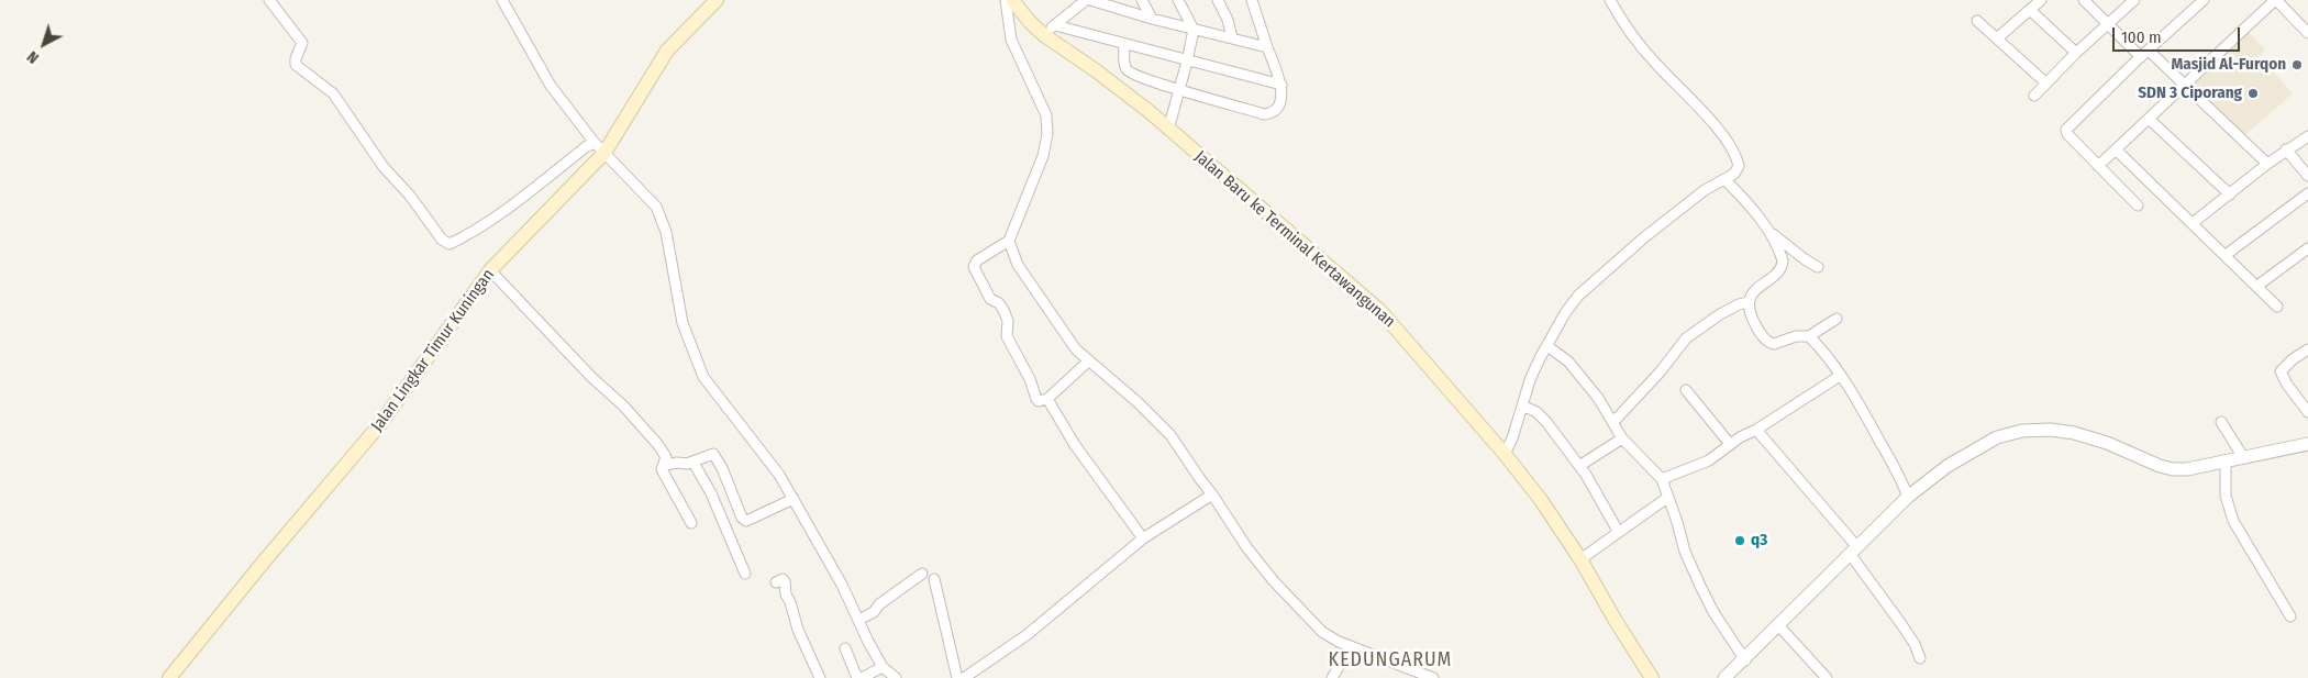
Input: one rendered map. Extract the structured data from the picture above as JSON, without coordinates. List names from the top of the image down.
{
  "streets": {
    "main road": ["Jalan Baru ke Terminal Kertawangunan", "Jalan Lingkar Timur Kuningan"]
  },
  "districts": ["KEDUNGARUM"],
  "places": ["Masjid Al-Furqon", "SDN 3 Ciporang", "q3"],
  "scale_bar": "100 m",
  "north": "bottom left"
}
